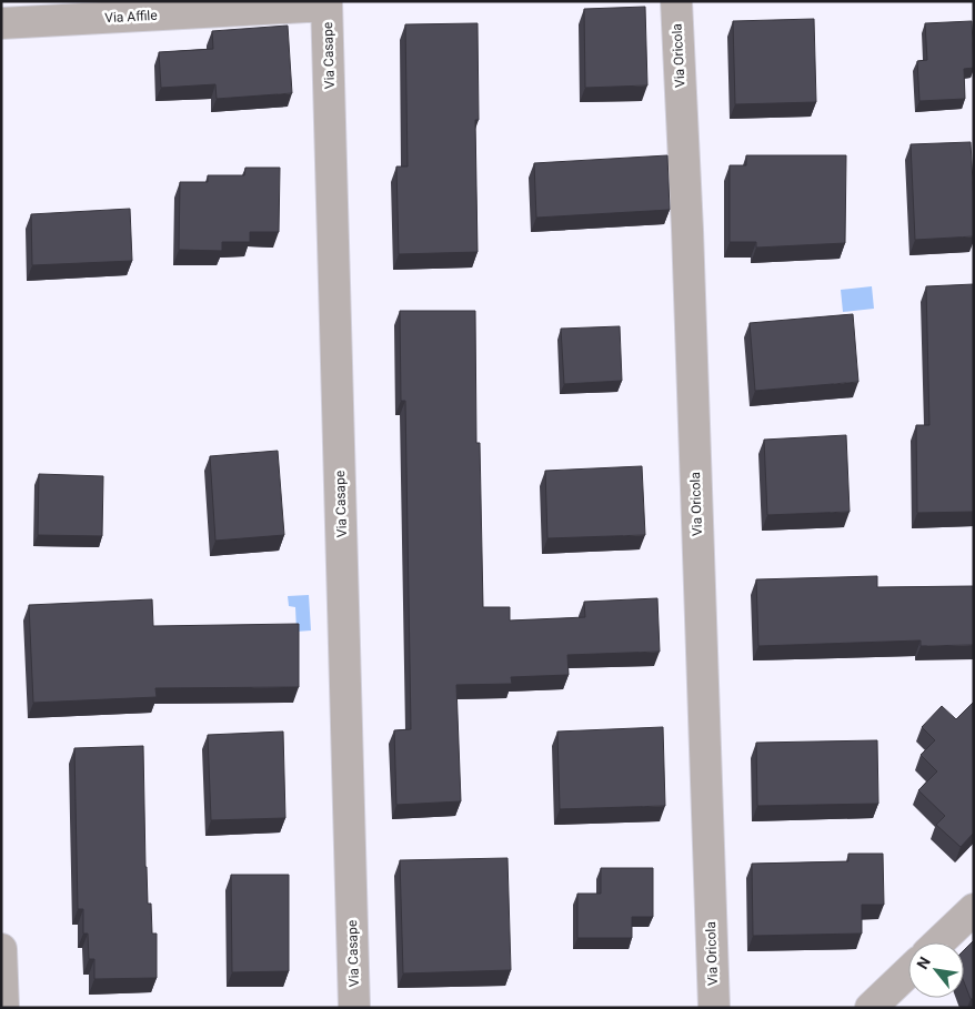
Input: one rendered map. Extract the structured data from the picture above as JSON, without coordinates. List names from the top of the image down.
{
  "streets": {
    "street": ["Via Affile", "Via Casape", "Via Oricola"]
  },
  "crossings": [
    ["Via Affile", "Via Casape"]
  ],
  "north": "top left"
}
